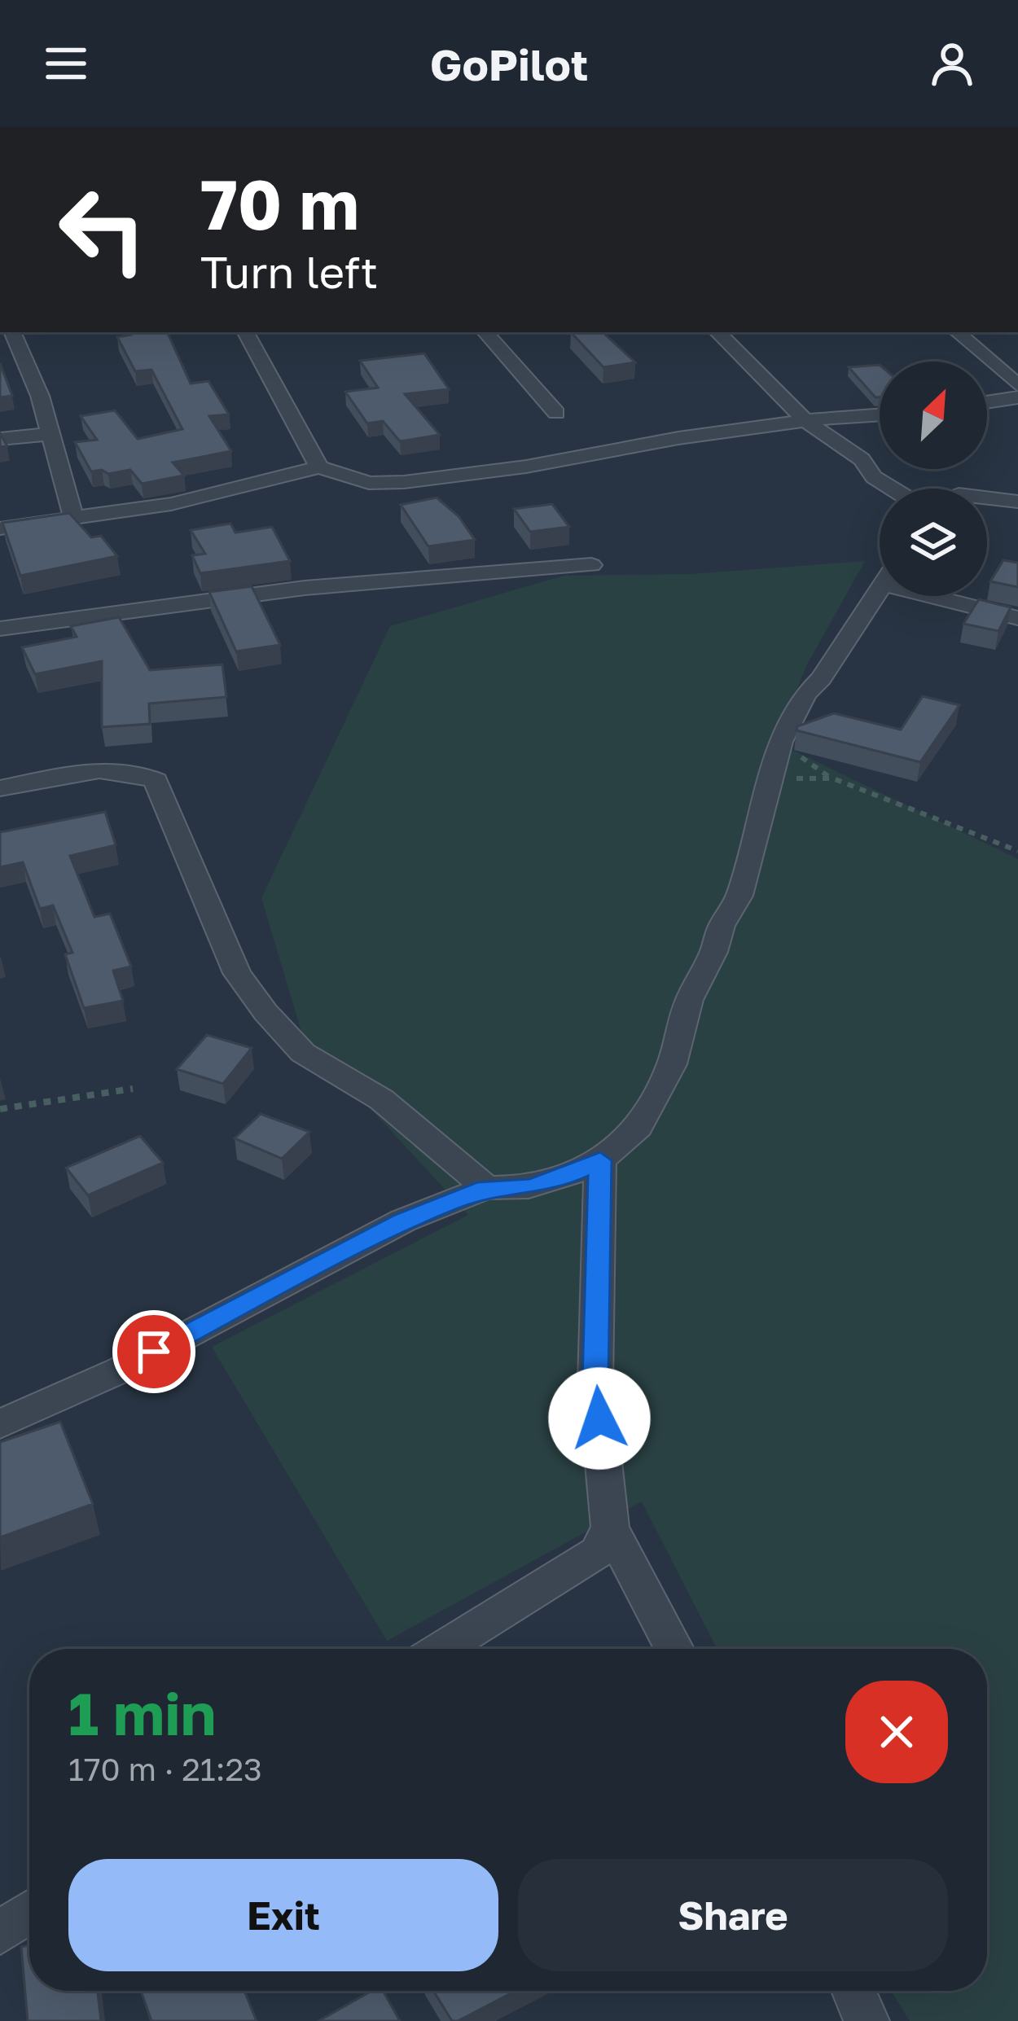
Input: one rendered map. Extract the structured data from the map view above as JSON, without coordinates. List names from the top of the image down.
{
  "north": "top right",
  "page": {
    "header": "GoPilot",
    "turn": ["70 m", "Turn left"],
    "heading": ["1 min", "170 m · 21:23"],
    "buttons": ["Exit", "Share"]
  }
}
